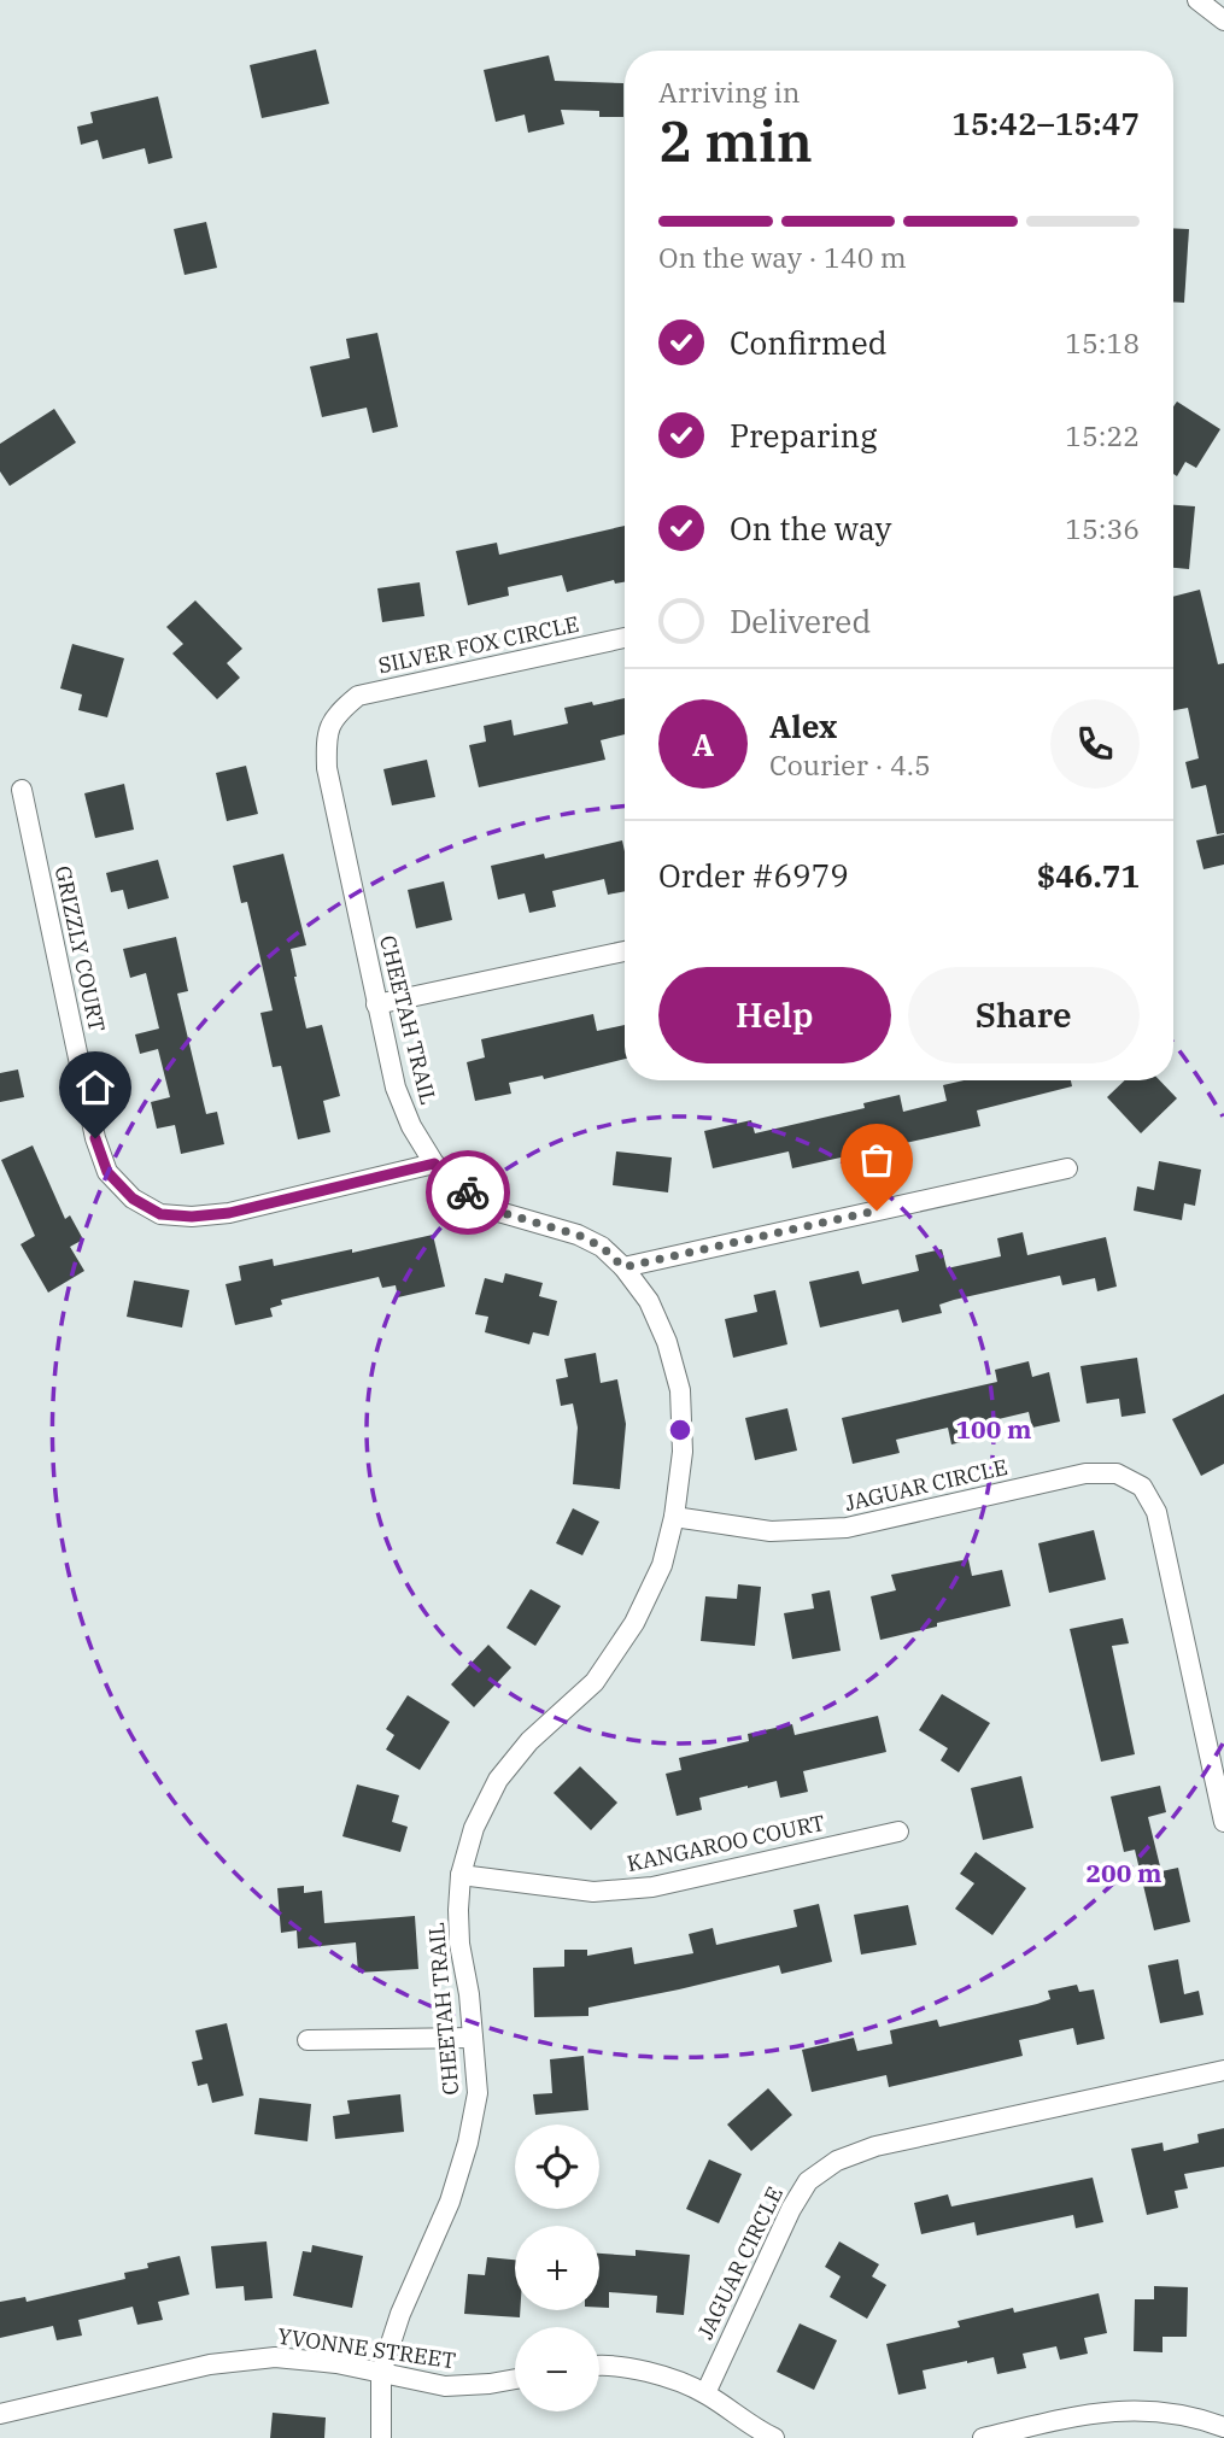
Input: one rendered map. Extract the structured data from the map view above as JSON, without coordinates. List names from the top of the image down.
{
  "streets": {
    "street": [
      "SILVER FOX CIRCLE",
      "GRIZZLY COURT",
      "CHEETAH TRAIL",
      "JAGUAR CIRCLE",
      "KANGAROO COURT",
      "YVONNE STREET"
    ]
  },
  "crossings": [
    ["SILVER FOX CIRCLE", "CHEETAH TRAIL"],
    ["GRIZZLY COURT", "CHEETAH TRAIL"],
    ["CHEETAH TRAIL", "JAGUAR CIRCLE"],
    ["CHEETAH TRAIL", "KANGAROO COURT"],
    ["CHEETAH TRAIL", "YVONNE STREET"]
  ],
  "page": {
    "heading": ["2 min", "Arriving in", "15:42–15:47"],
    "panel": [
      "Alex",
      "Courier · 4.5",
      "Order #6979",
      "$46.71"
    ],
    "bar": "On the way · 140 m",
    "list": [
      ["Confirmed", "15:18"],
      ["Preparing", "15:22"],
      ["On the way", "15:36"],
      "Delivered"
    ],
    "round": "A",
    "buttons": ["Help", "Share"],
    "map_buttons": ["+", "−"]
  },
  "rings": ["100 m", "200 m"]
}
